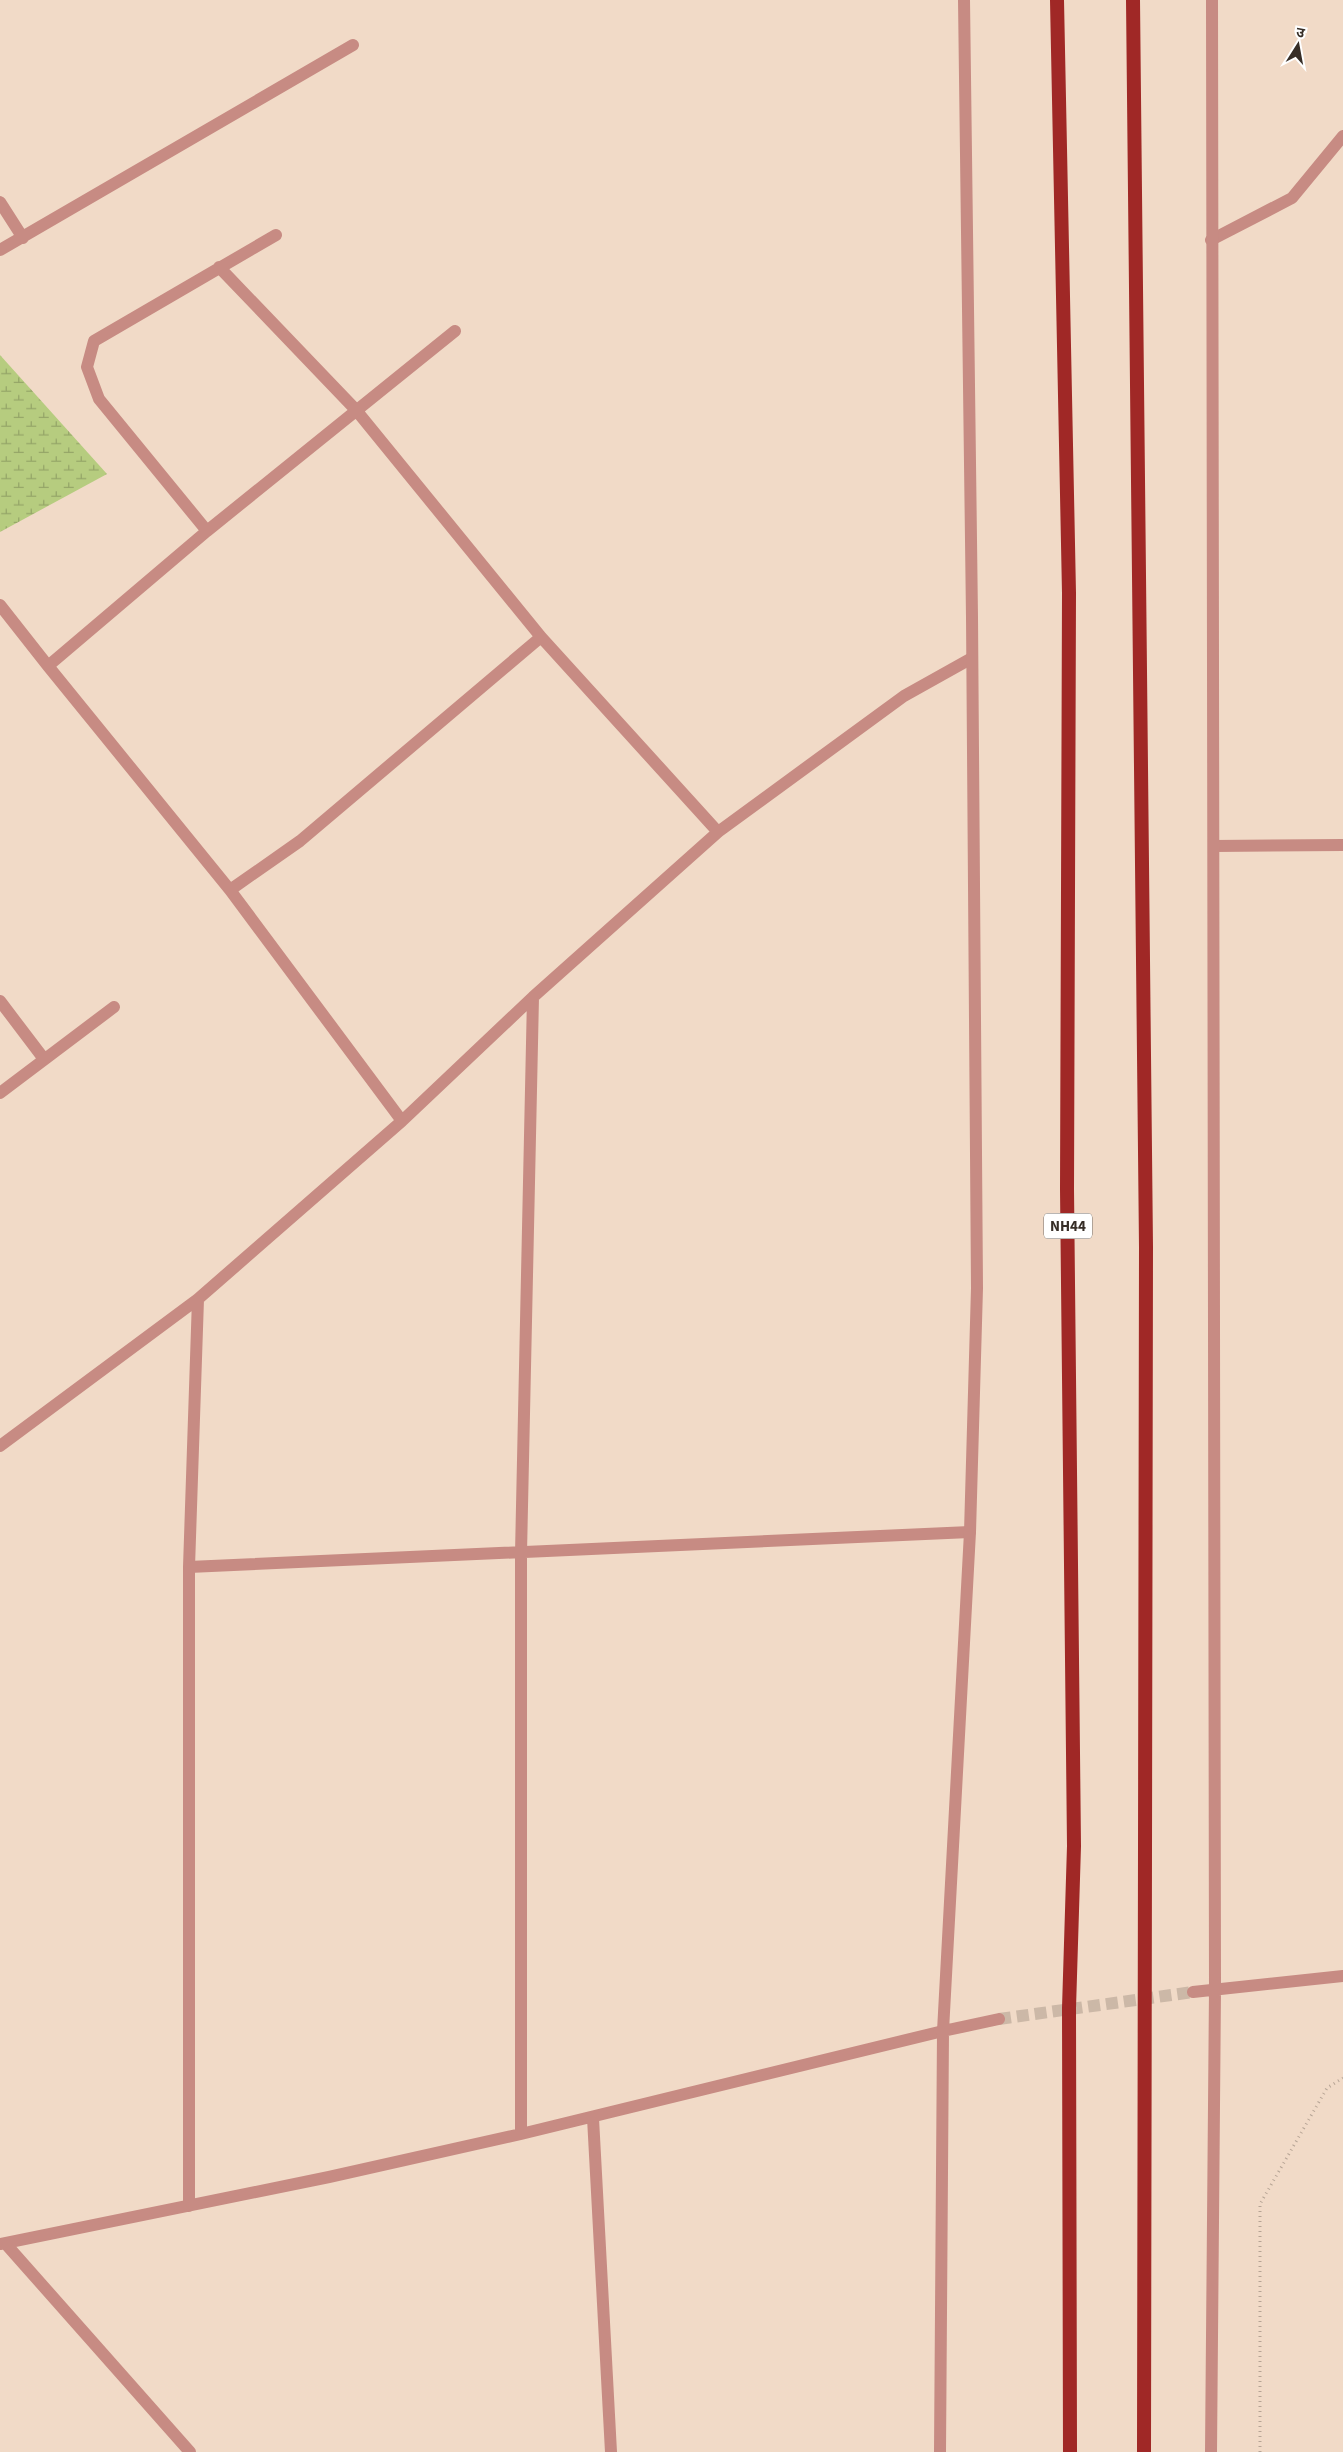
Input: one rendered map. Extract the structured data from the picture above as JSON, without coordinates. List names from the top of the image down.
{
  "streets": {
    "highway": ["NH44"]
  },
  "north": "top"
}
